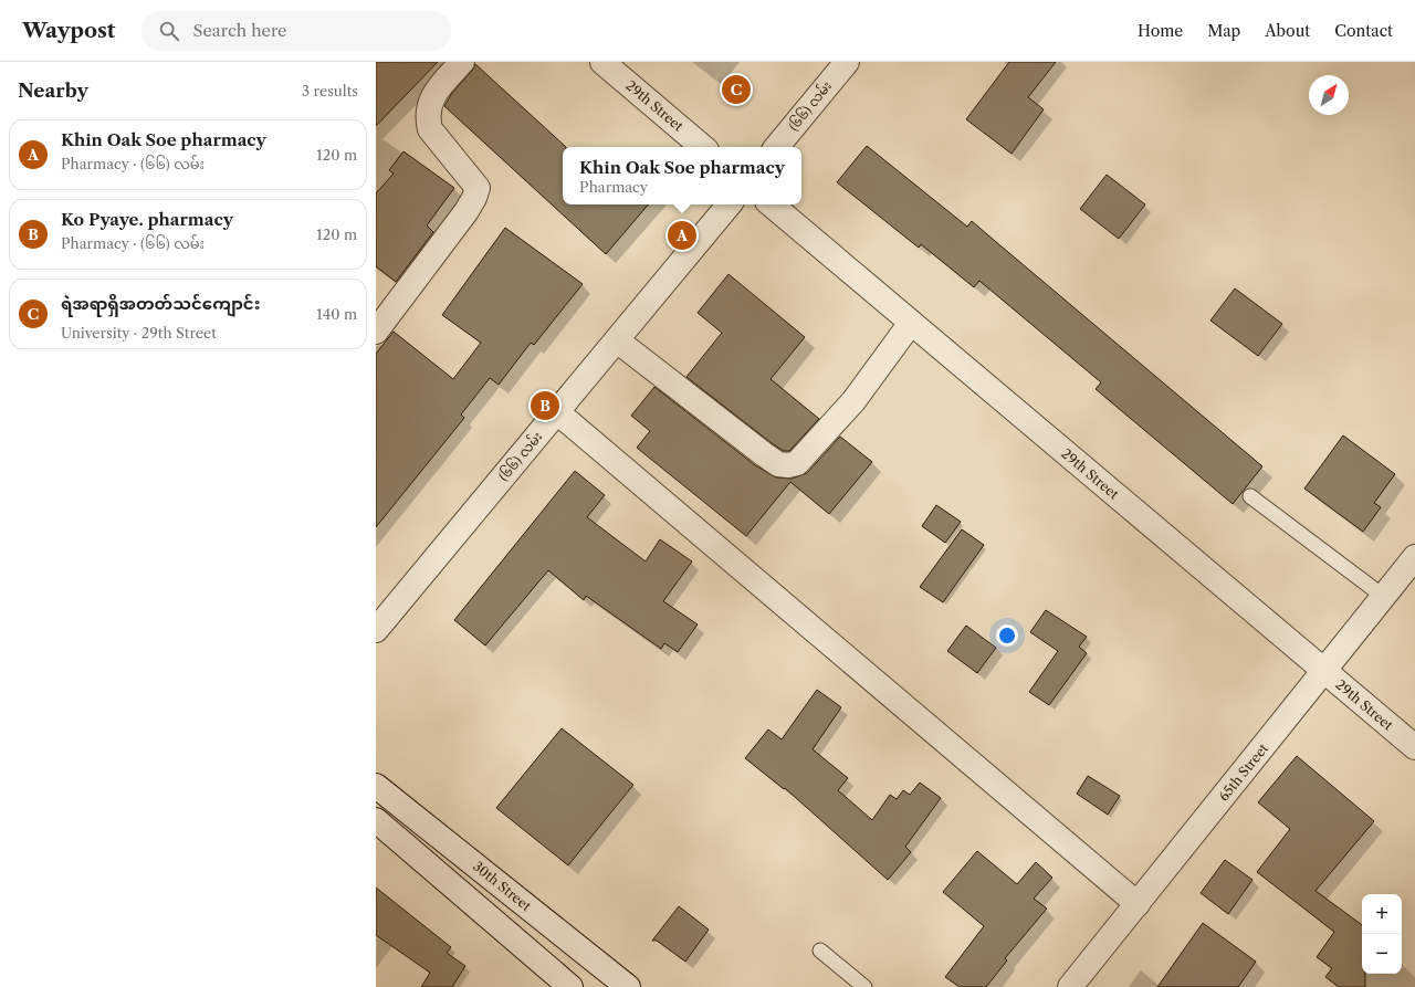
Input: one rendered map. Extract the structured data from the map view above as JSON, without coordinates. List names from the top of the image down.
{
  "streets": {
    "street": [
      "29th Street",
      "(၆၆) လမ်း",
      "65th Street",
      "30th Street"
    ]
  },
  "crossings": [
    ["29th Street", "65th Street"]
  ],
  "north": "top right",
  "page": {
    "header": "Waypost",
    "search": "Search here",
    "nav": [
      "Home",
      "Map",
      "About",
      "Contact"
    ],
    "heading": ["Nearby", "3 results"],
    "pins": ["C", "A", "B"],
    "list": [
      {
        "mark": "A",
        "name": "Khin Oak Soe pharmacy",
        "note": "Pharmacy · (၆၆) လမ်း",
        "value": "120 m"
      },
      {
        "mark": "B",
        "name": "Ko Pyaye. pharmacy",
        "note": "Pharmacy · (၆၆) လမ်း",
        "value": "120 m"
      },
      {
        "mark": "C",
        "name": "ရဲအရာရှိအတတ်သင်ကျောင်း",
        "note": "University · 29th Street",
        "value": "140 m"
      }
    ],
    "popup": ["Khin Oak Soe pharmacy", "Pharmacy"],
    "map_buttons": ["+", "−"]
  }
}
